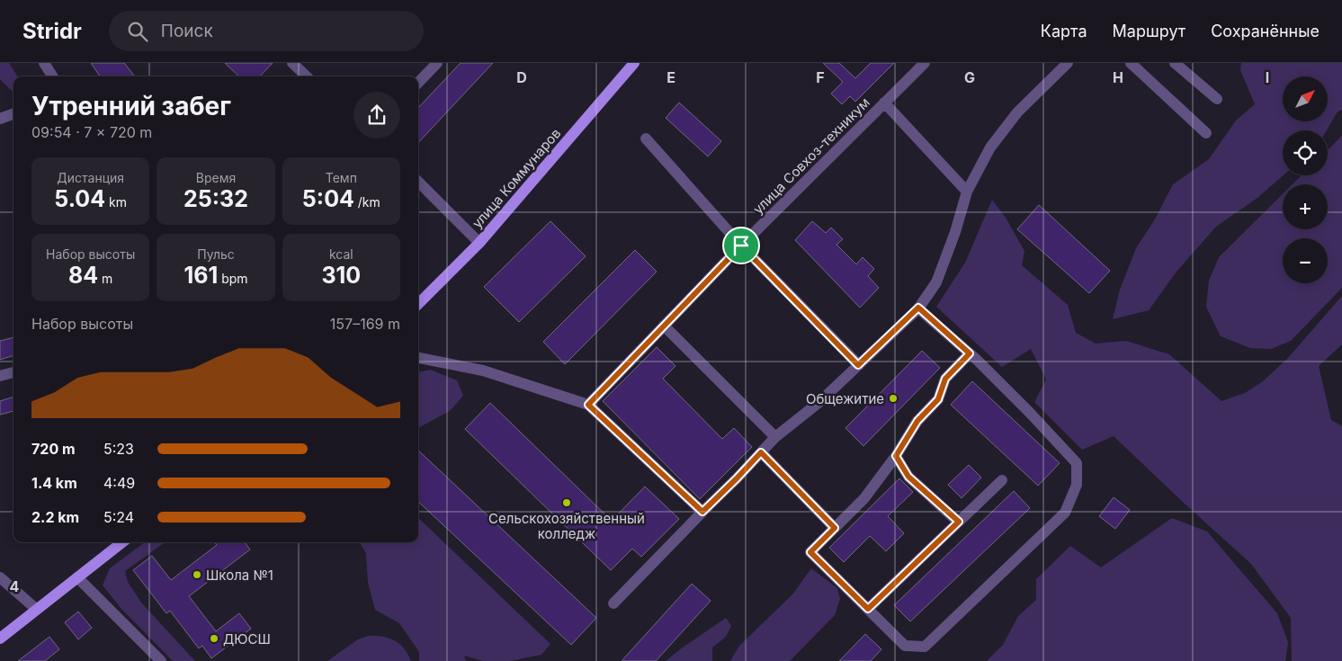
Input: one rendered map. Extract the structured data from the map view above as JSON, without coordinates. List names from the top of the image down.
{
  "streets": {
    "main road": ["улица Коммунаров"],
    "street": ["улица Совхоз-техникум"]
  },
  "places": [
    "Общежитие",
    "Сельскохозяйственный колледж",
    "Школа №1",
    "ДЮСШ"
  ],
  "north": "top right",
  "page": {
    "header": "Stridr",
    "search": "Поиск",
    "nav": ["Карта", "Маршрут", "Сохранённые"],
    "map_buttons": ["+", "−"],
    "heading": ["Утренний забег", "09:54 · 7 × 720 m"],
    "stats": [
      ["Дистанция", "5.04 km"],
      ["Время", "25:32"],
      ["Темп", "5:04 /km"],
      ["Набор высоты", "84 m"],
      ["Пульс", "161 bpm"],
      ["kcal", "310"]
    ],
    "chart": ["Набор высоты", "157–169 m"],
    "list": [
      {
        "name": "720 m",
        "note": "5:23"
      },
      {
        "name": "1.4 km",
        "note": "4:49"
      },
      {
        "name": "2.2 km",
        "note": "5:24"
      }
    ]
  },
  "grid": {
    "columns": [
      "D",
      "E",
      "F",
      "G",
      "H",
      "I"
    ],
    "rows": ["4"]
  }
}
